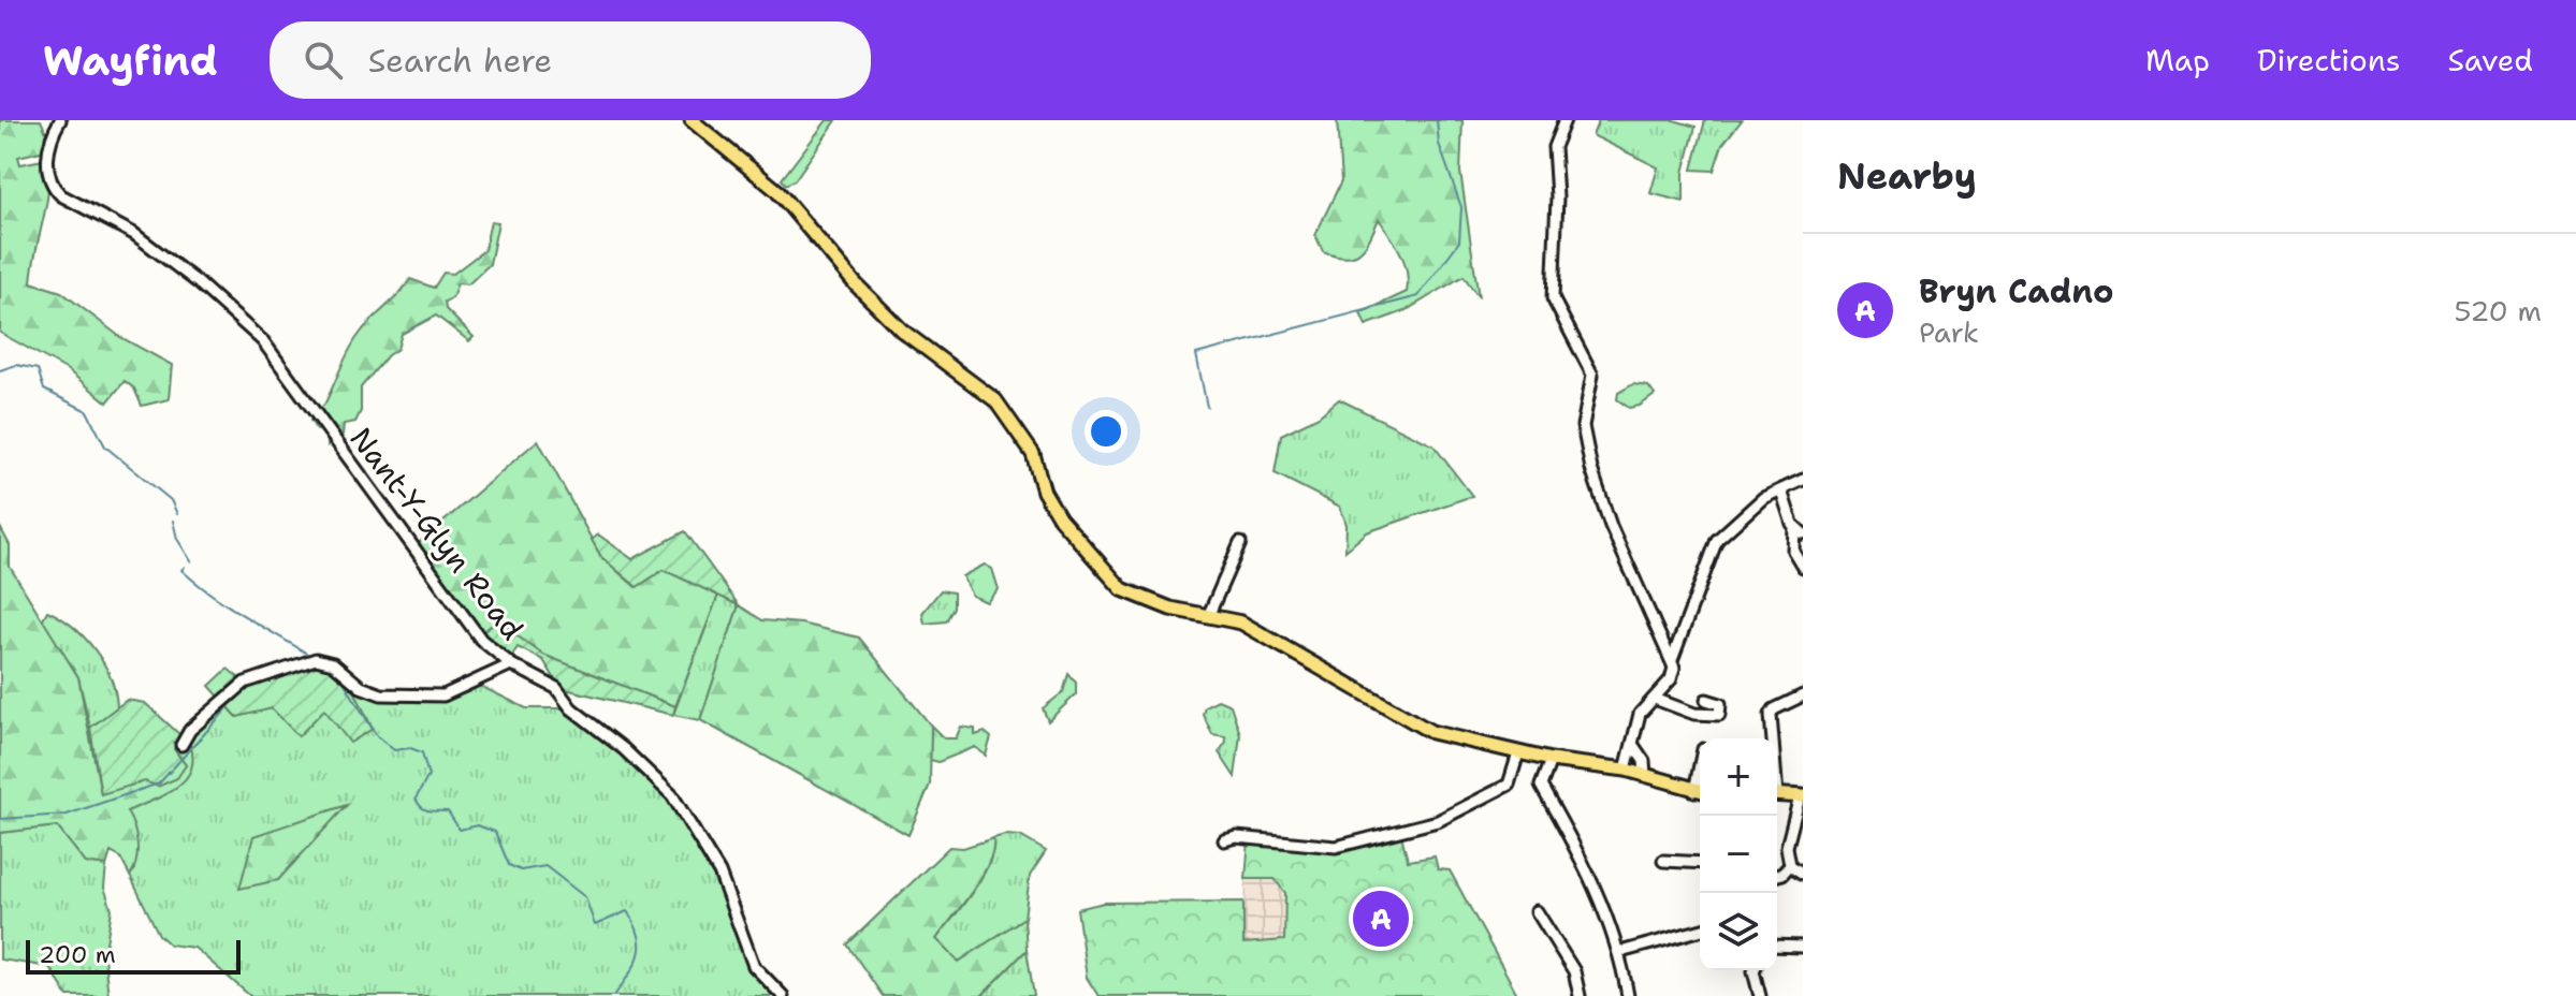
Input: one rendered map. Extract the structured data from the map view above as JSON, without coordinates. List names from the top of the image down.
{
  "streets": {
    "street": ["Nant-Y-Glyn Road"]
  },
  "scale_bar": "200 m",
  "page": {
    "header": "Wayfind",
    "search": "Search here",
    "nav": ["Map", "Directions", "Saved"],
    "heading": "Nearby",
    "list": [
      {
        "mark": "A",
        "name": "Bryn Cadno",
        "note": "Park",
        "value": "520 m"
      }
    ],
    "map_buttons": ["+", "−"],
    "pins": "A",
    "scale": "200 m"
  }
}
